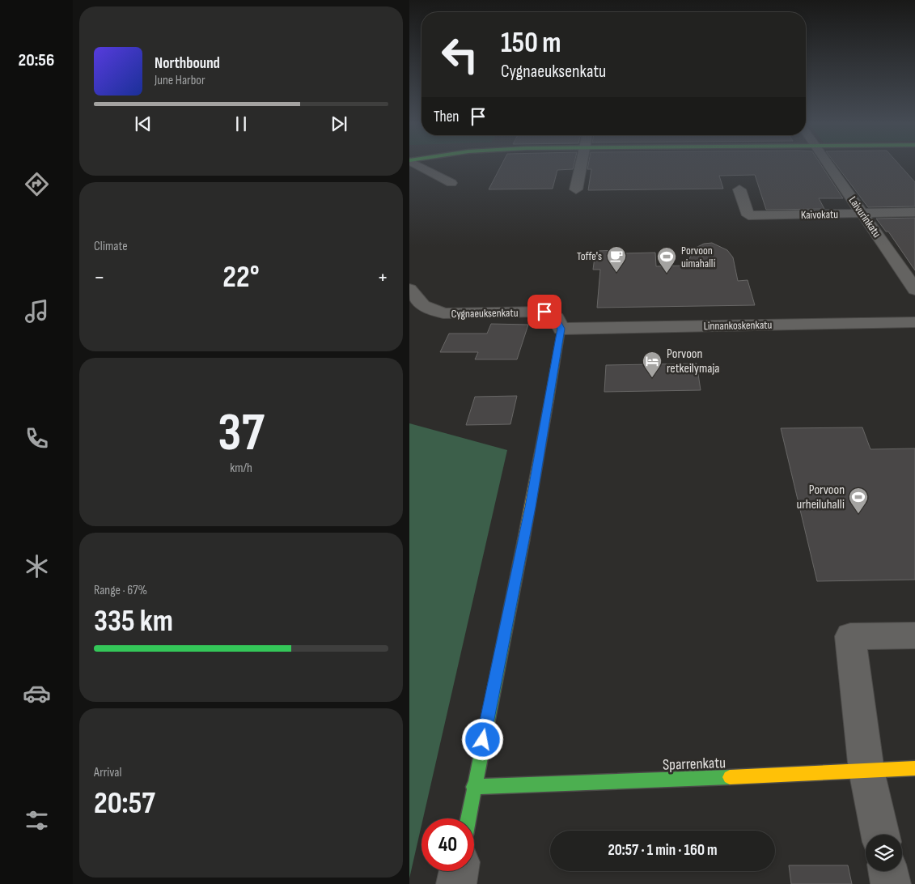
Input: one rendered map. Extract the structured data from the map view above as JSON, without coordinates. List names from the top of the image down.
{
  "streets": {
    "street": [
      "Kaivokatu",
      "Laivurinkatu",
      "Cygnaeuksenkatu",
      "Linnankoskenkatu",
      "Sparrenkatu"
    ]
  },
  "crossings": [
    ["Kaivokatu", "Laivurinkatu"],
    ["Cygnaeuksenkatu", "Linnankoskenkatu"]
  ],
  "places": {
    "cafe": ["Toffe's"],
    "sports": ["Porvoon uimahalli", "Porvoon urheiluhalli"],
    "hotel": ["Porvoon retkeilymaja"]
  },
  "page": {
    "tabs": "20:56",
    "turn": ["150 m", "Cygnaeuksenkatu"],
    "song": ["Northbound", "June Harbor"],
    "then": "Then",
    "tile": [
      "Climate",
      ["37", "km/h"],
      ["Range · 67%", "335 km"],
      ["Arrival", "20:57"]
    ],
    "heat": ["−", "22°", "+"],
    "limit": "40",
    "trip": "20:57 · 1 min · 160 m"
  }
}
